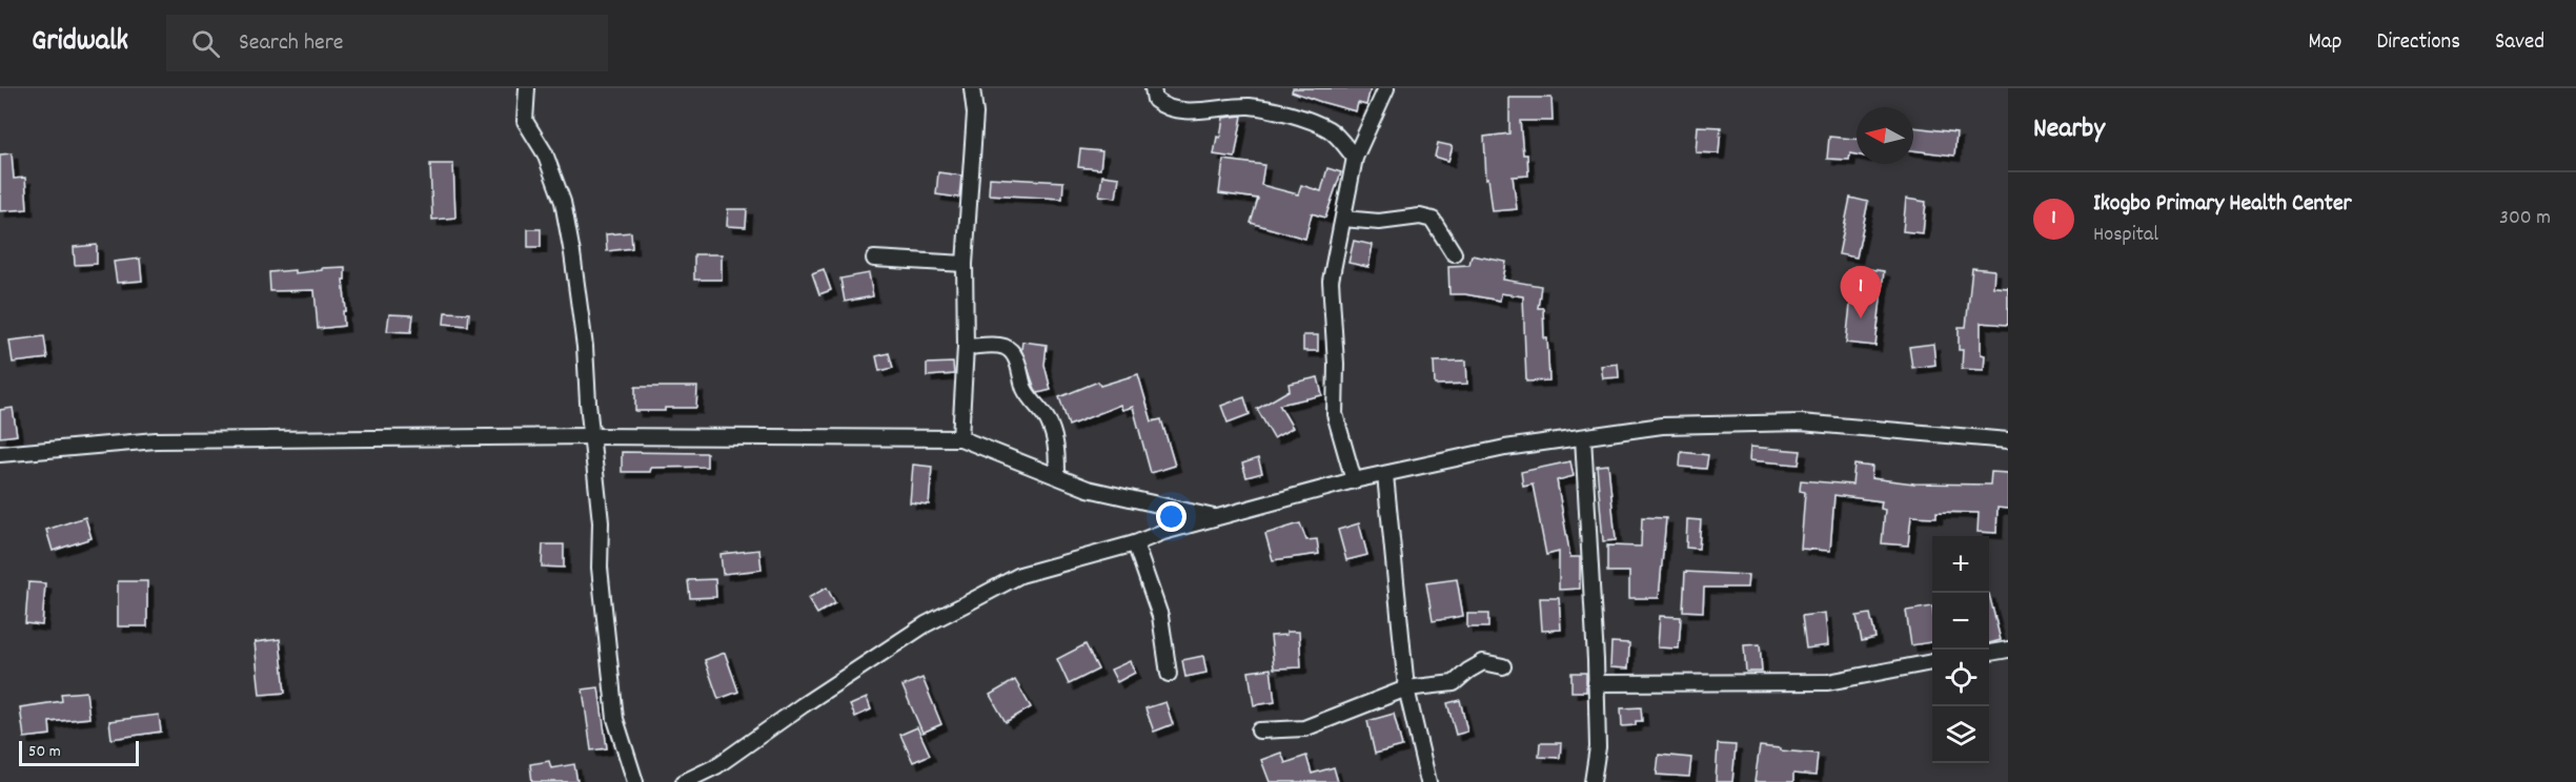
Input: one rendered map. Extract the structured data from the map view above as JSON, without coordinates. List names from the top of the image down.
{
  "scale_bar": "50 m",
  "north": "left",
  "page": {
    "header": "Gridwalk",
    "search": "Search here",
    "nav": ["Map", "Directions", "Saved"],
    "heading": "Nearby",
    "list": [
      {
        "mark": "1",
        "name": "Ikogbo Primary Health Center",
        "note": "Hospital",
        "value": "300 m"
      }
    ],
    "pins": "1",
    "map_buttons": ["+", "−"],
    "scale": "50 m"
  }
}
